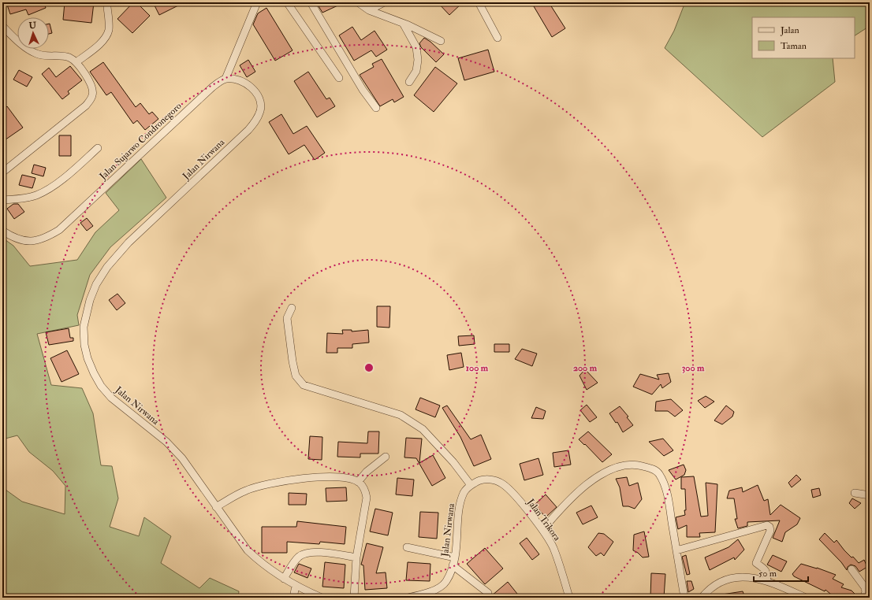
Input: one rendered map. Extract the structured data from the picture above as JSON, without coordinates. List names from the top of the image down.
{
  "streets": {
    "street": ["Jalan Sujarwo Condronegoro", "Jalan Nirwana", "Jalan Trikora"]
  },
  "crossings": [
    ["Jalan Sujarwo Condronegoro", "Jalan Nirwana"],
    ["Jalan Nirwana", "Jalan Trikora"]
  ],
  "legend": ["Jalan", "Taman"],
  "scale_bar": "50 m",
  "north": "top",
  "rings": ["100 m", "200 m", "300 m"]
}
